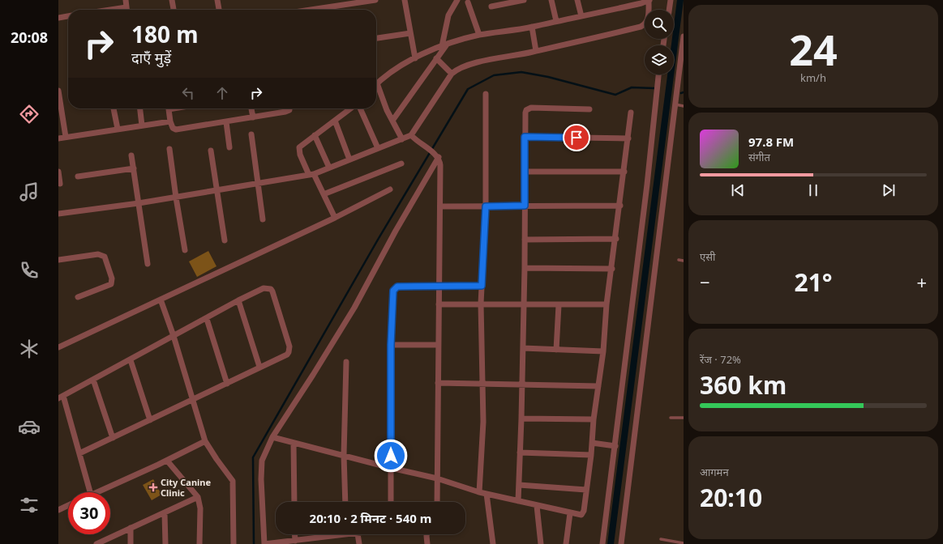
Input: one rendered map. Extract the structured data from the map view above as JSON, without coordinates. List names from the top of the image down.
{
  "places": {
    "health": ["City Canine Clinic"]
  },
  "page": {
    "tabs": "20:08",
    "tile": [
      ["24", "km/h"],
      "एसी",
      ["रेंज · 72%", "360 km"],
      ["आगमन", "20:10"]
    ],
    "turn": ["180 m", "दाएँ मुड़ें"],
    "song": ["97.8 FM", "संगीत"],
    "heat": ["−", "21°", "+"],
    "limit": "30",
    "trip": "20:10 · 2 मिनट · 540 m"
  }
}
